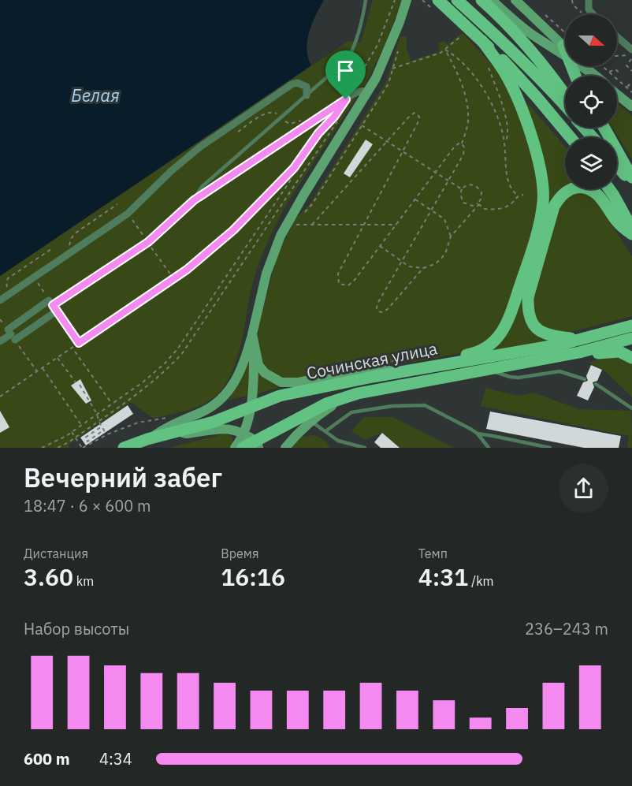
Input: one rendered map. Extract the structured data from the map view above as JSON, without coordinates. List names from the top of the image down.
{
  "streets": {
    "main road": ["Сочинская улица"]
  },
  "water": ["Белая"],
  "north": "right",
  "page": {
    "heading": ["Вечерний забег", "18:47 · 6 × 600 m"],
    "stats": [
      ["Дистанция", "3.60 km"],
      ["Время", "16:16"],
      ["Темп", "4:31 /km"]
    ],
    "chart": ["Набор высоты", "236–243 m"],
    "list": [
      {
        "name": "600 m",
        "note": "4:34"
      }
    ]
  }
}
